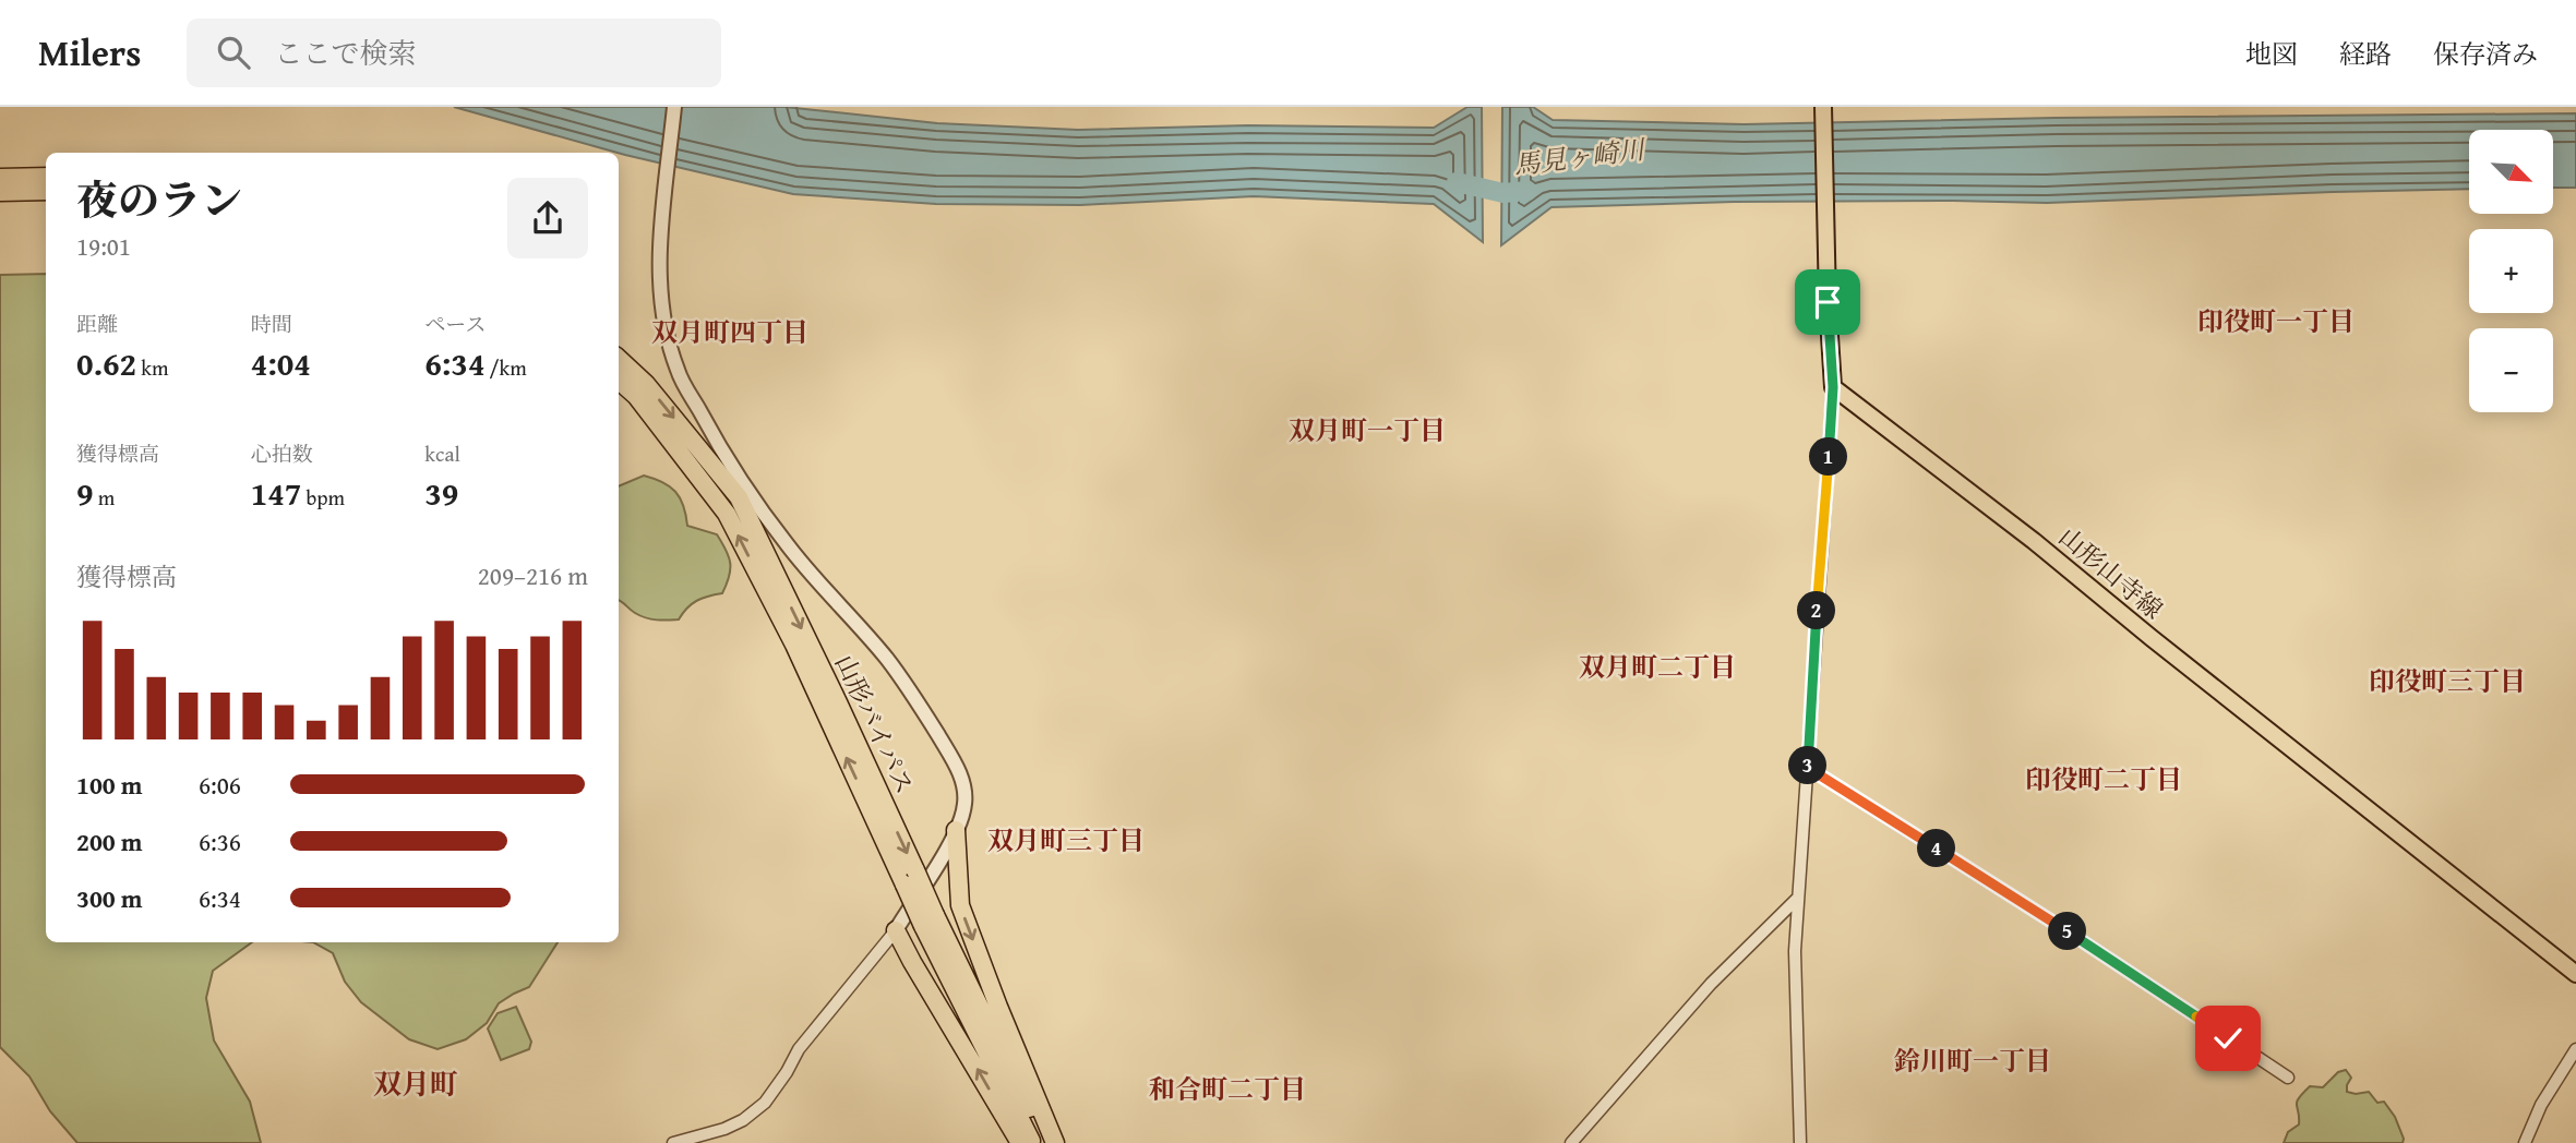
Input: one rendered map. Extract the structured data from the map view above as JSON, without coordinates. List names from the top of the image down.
{
  "streets": {
    "highway": ["山形バイパス"],
    "main road": ["山形山寺線"]
  },
  "districts": [
    "印役町一丁目",
    "双月町四丁目",
    "双月町一丁目",
    "双月町二丁目",
    "印役町三丁目",
    "印役町二丁目",
    "双月町三丁目",
    "鈴川町一丁目",
    "双月町",
    "和合町二丁目"
  ],
  "water": ["馬見ヶ崎川"],
  "north": "bottom right",
  "page": {
    "header": "Milers",
    "search": "ここで検索",
    "nav": ["地図", "経路", "保存済み"],
    "map_buttons": ["+", "−"],
    "heading": ["夜のラン", "19:01"],
    "stats": [
      ["距離", "0.62 km"],
      ["時間", "4:04"],
      ["ペース", "6:34 /km"],
      ["獲得標高", "9 m"],
      ["心拍数", "147 bpm"],
      ["kcal", "39"]
    ],
    "pins": [
      "1",
      "2",
      "3",
      "4",
      "5"
    ],
    "chart": ["獲得標高", "209–216 m"],
    "list": [
      {
        "name": "100 m",
        "note": "6:06"
      },
      {
        "name": "200 m",
        "note": "6:36"
      },
      {
        "name": "300 m",
        "note": "6:34"
      }
    ]
  }
}
